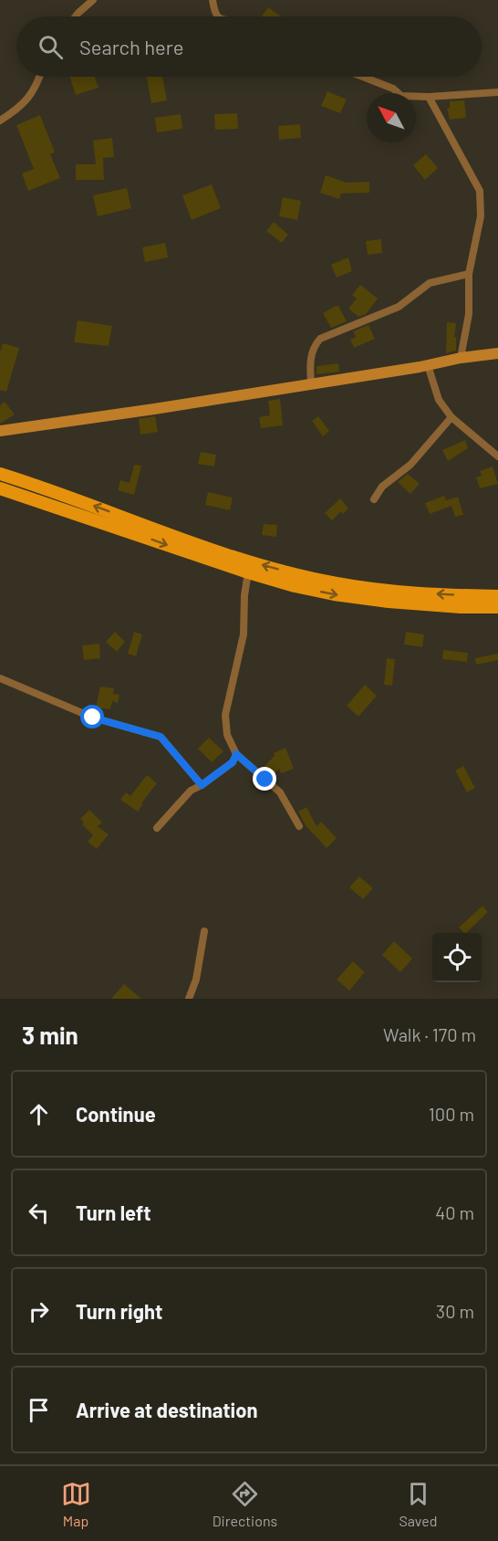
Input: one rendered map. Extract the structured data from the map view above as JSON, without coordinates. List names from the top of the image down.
{
  "north": "top left",
  "page": {
    "search": "Search here",
    "heading": ["3 min", "Walk · 170 m"],
    "list": [
      ["Continue", "100 m"],
      ["Turn left", "40 m"],
      ["Turn right", "30 m"],
      "Arrive at destination"
    ],
    "nav": ["Map", "Directions", "Saved"]
  }
}
